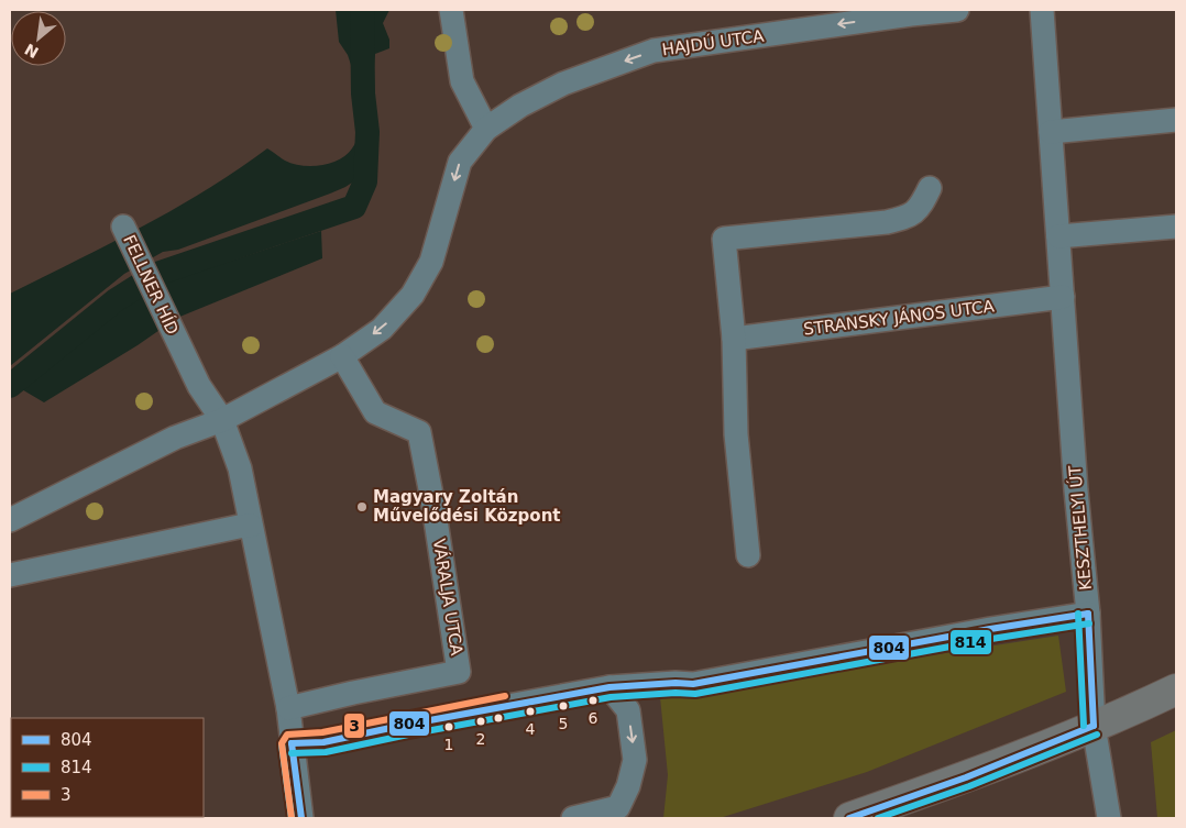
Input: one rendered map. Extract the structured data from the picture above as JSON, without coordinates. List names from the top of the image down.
{
  "streets": {
    "street": [
      "HAJDÚ UTCA",
      "FELLNER HÍD",
      "STRANSKY JÁNOS UTCA",
      "KESZTHELYI ÚT",
      "VÁRALJA UTCA"
    ]
  },
  "crossings": [
    ["FELLNER HÍD", "VÁRALJA UTCA"],
    ["STRANSKY JÁNOS UTCA", "KESZTHELYI ÚT"]
  ],
  "one_way": ["HAJDÚ UTCA"],
  "places": [
    "Magyary Zoltán Művelődési Központ",
    "6",
    "5",
    "4",
    "2",
    "1"
  ],
  "lines": ["transit line 804", "transit line 814", "transit line 3"],
  "legend": ["804", "814", "3"],
  "north": "bottom left"
}
